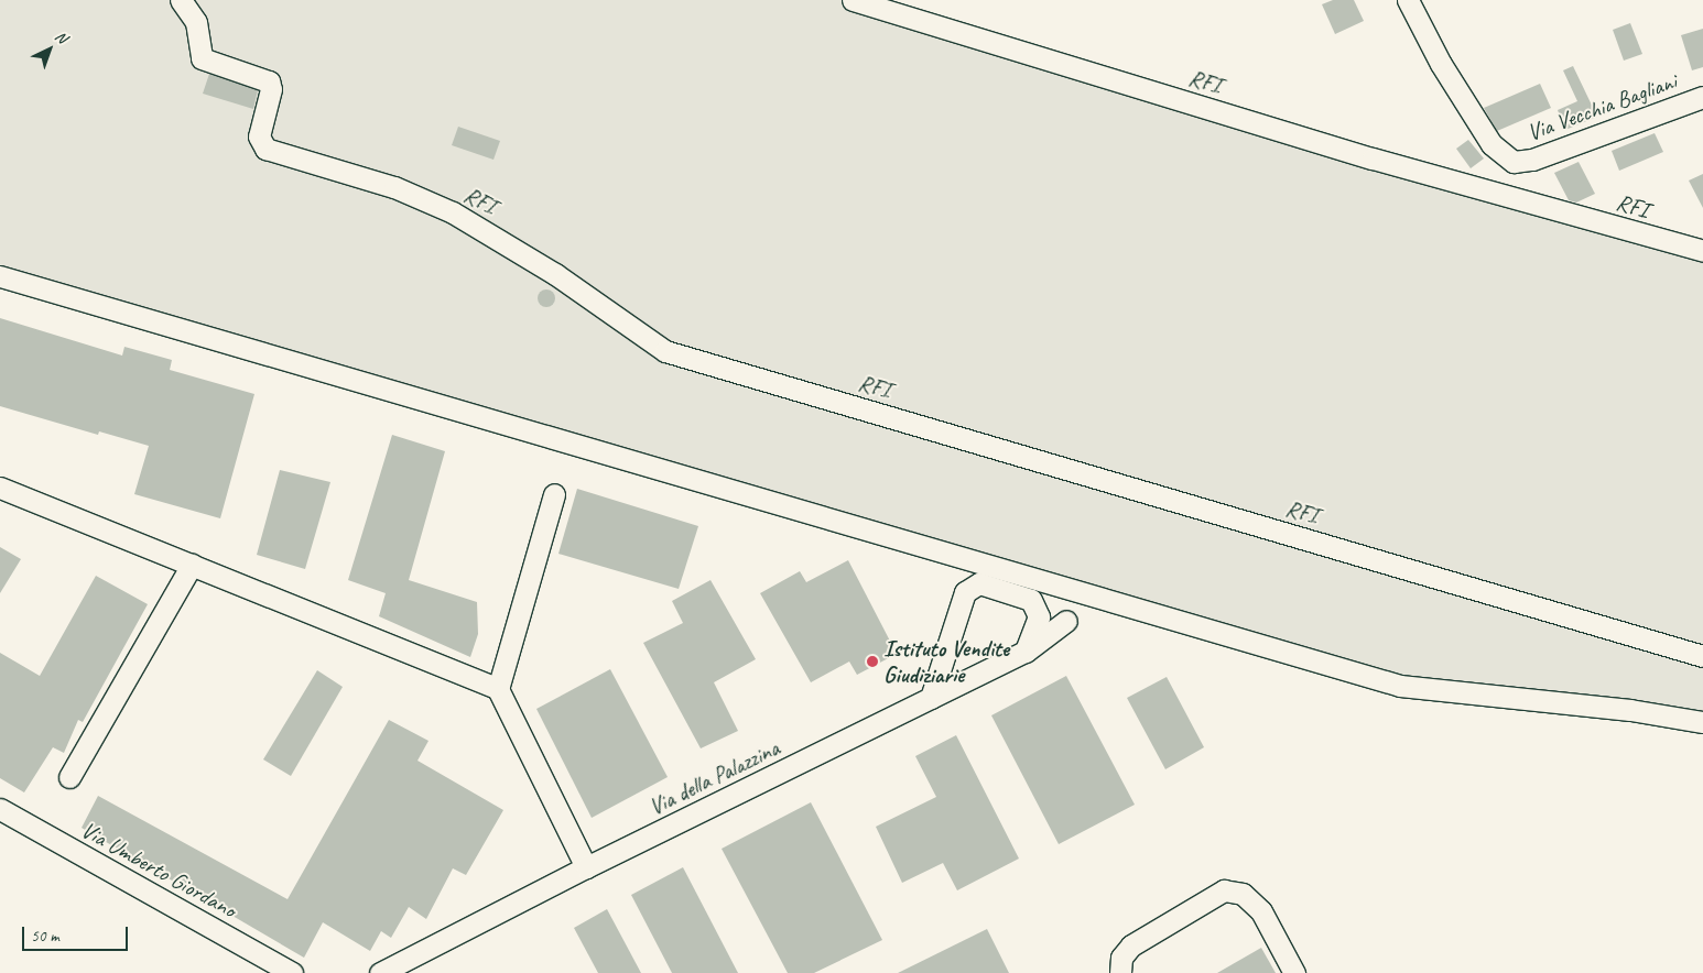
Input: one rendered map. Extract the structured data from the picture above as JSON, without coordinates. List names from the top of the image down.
{
  "streets": {
    "street": [
      "RFI",
      "Via Vecchia Bagliani",
      "Via della Palazzina",
      "Via Umberto Giordano"
    ]
  },
  "places": ["Istituto Vendite Giudiziarie"],
  "scale_bar": "50 m",
  "north": "top right"
}
